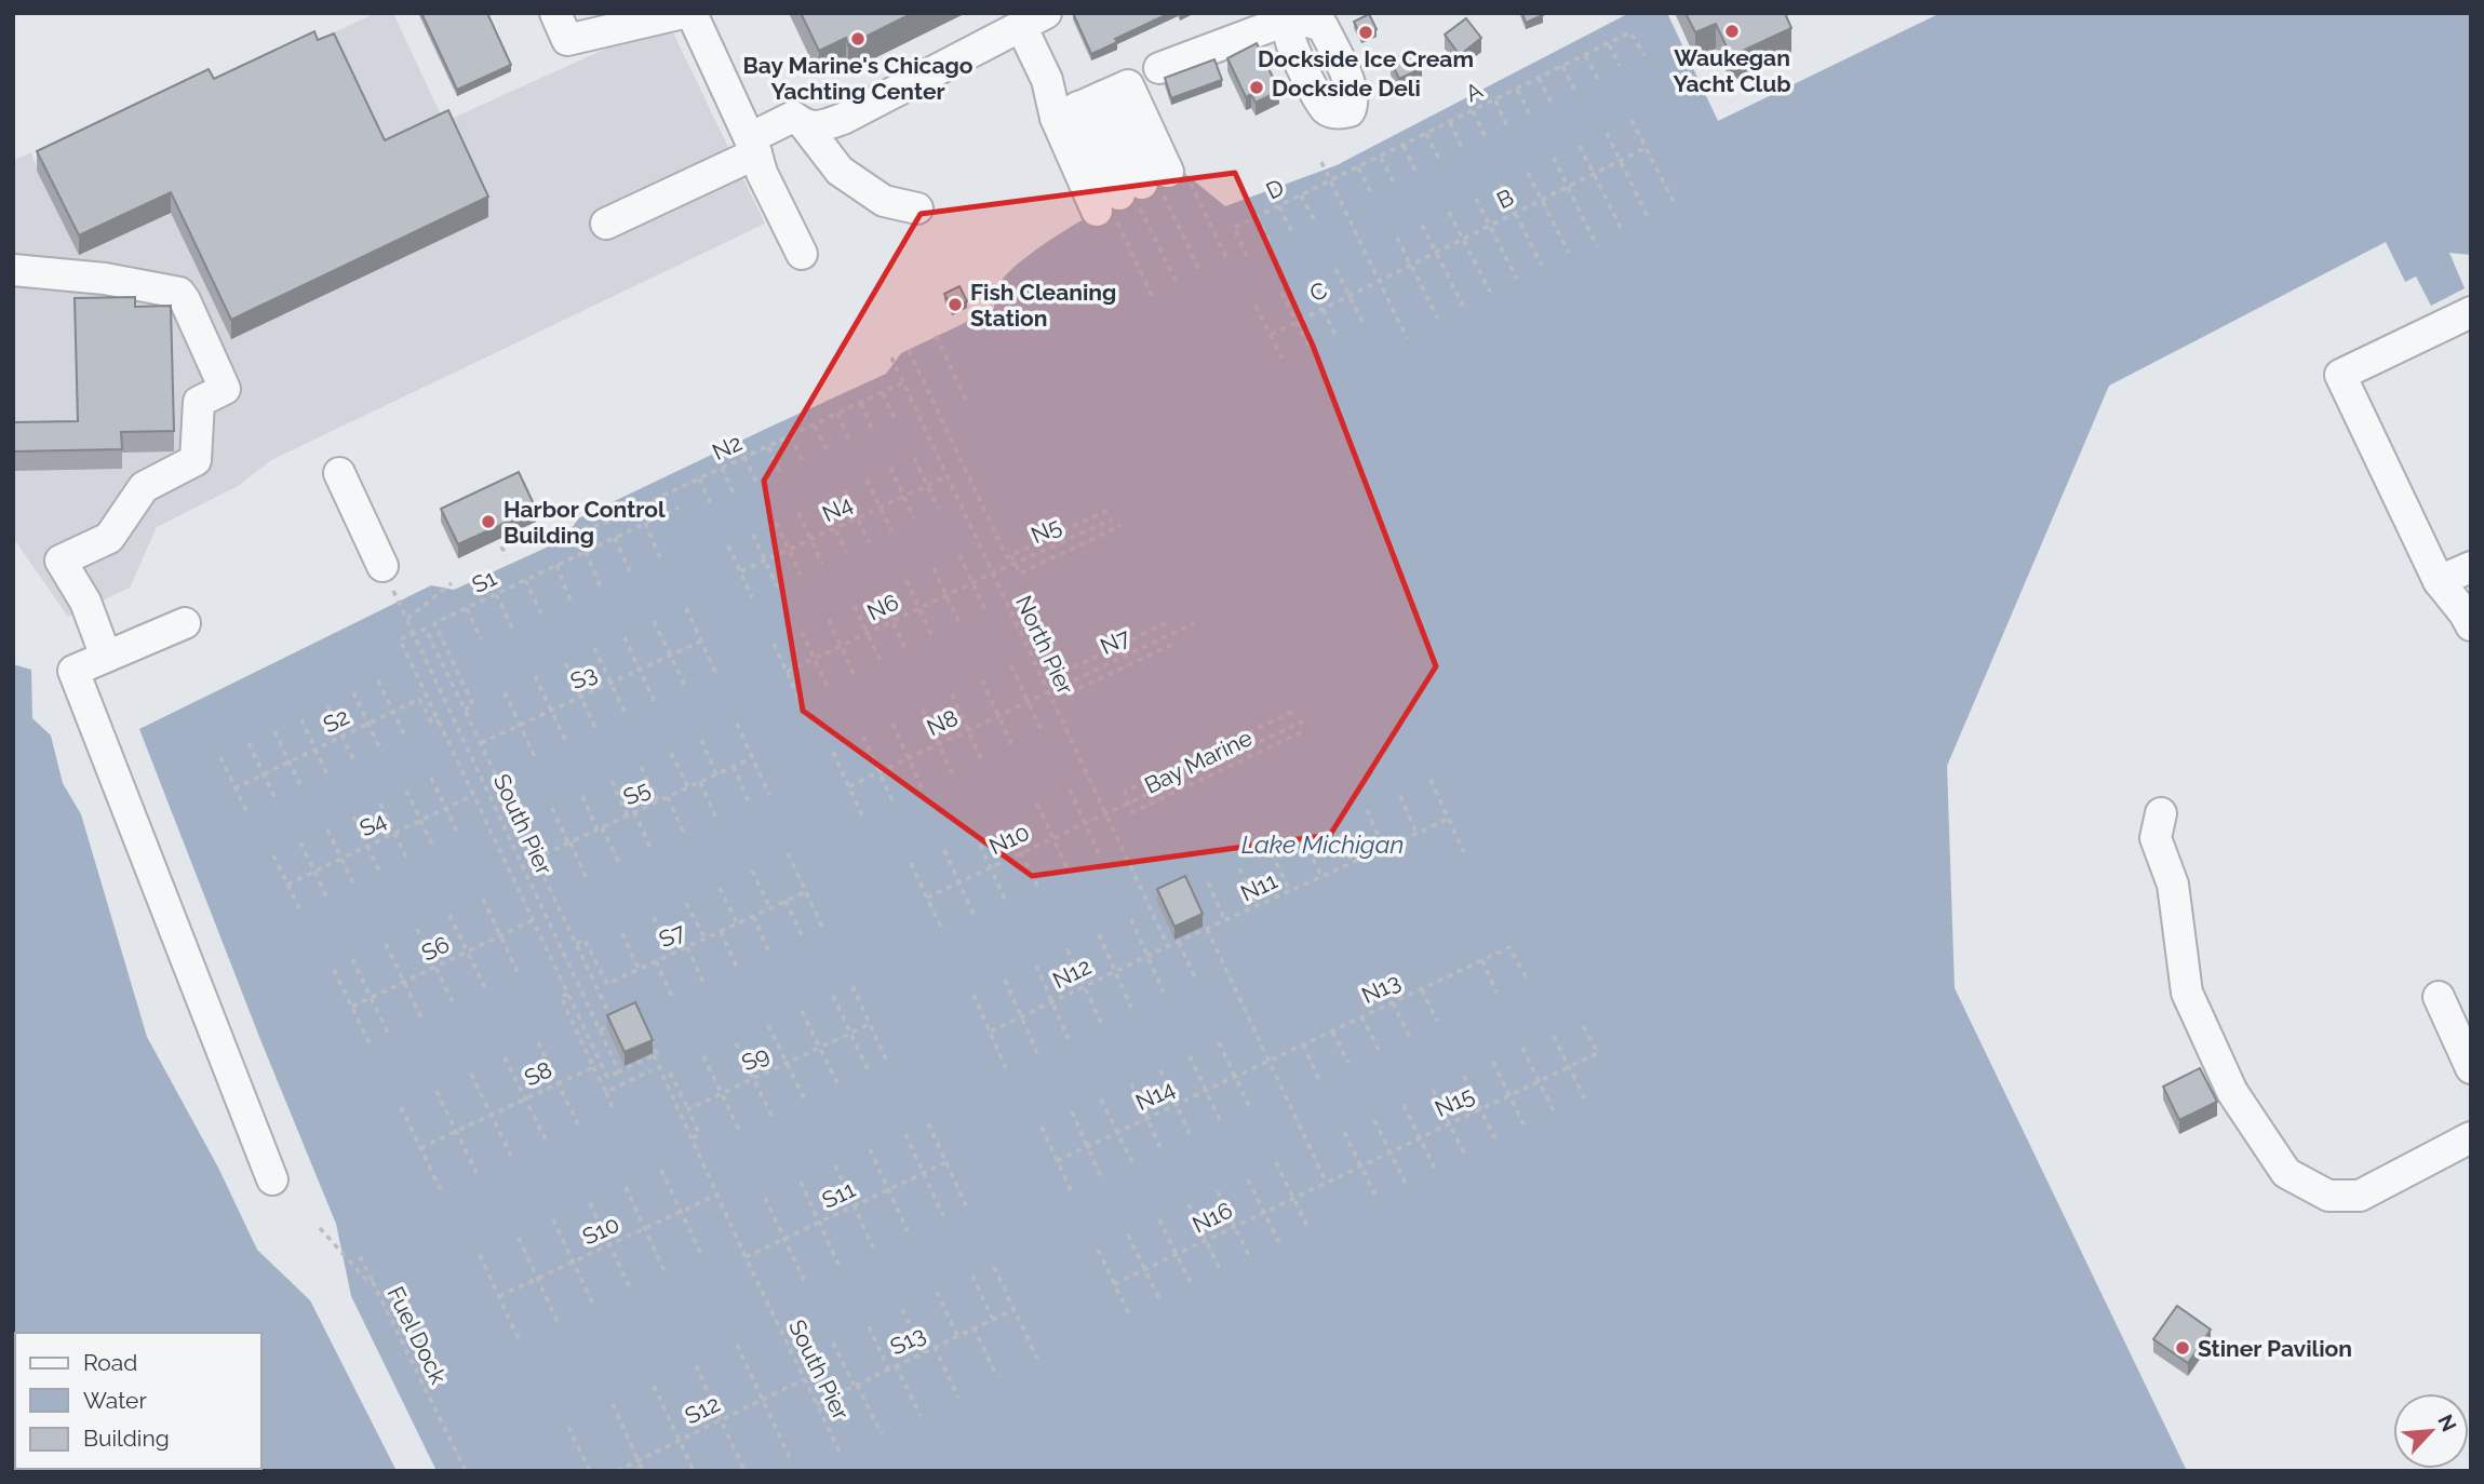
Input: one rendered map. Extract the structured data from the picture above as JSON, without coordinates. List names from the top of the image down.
{
  "streets": {
    "path": [
      "A",
      "D",
      "B",
      "C",
      "N2",
      "N4",
      "N5",
      "S1",
      "N6",
      "N7",
      "North Pier",
      "S3",
      "S2",
      "N8",
      "Bay Marine",
      "S5",
      "S4",
      "South Pier",
      "N10",
      "N11",
      "S7",
      "S6",
      "N12",
      "N13",
      "S9",
      "S8",
      "N14",
      "N15",
      "S11",
      "N16",
      "S10",
      "Fuel Dock",
      "S13",
      "S12"
    ]
  },
  "crossings": [
    ["A", "D"],
    ["B", "C"],
    ["N2", "North Pier"],
    ["N4", "North Pier"],
    ["N5", "N6"],
    ["N7", "N8"],
    ["North Pier", "N12"],
    ["Bay Marine", "N10"],
    ["South Pier", "S11"],
    ["South Pier", "S10"],
    ["South Pier", "S13"],
    ["South Pier", "S12"],
    ["N11", "N12"],
    ["N13", "N14"],
    ["N15", "N16"]
  ],
  "water": ["Lake Michigan"],
  "places": [
    "Waukegan Yacht Club",
    "Dockside Ice Cream",
    "Bay Marine's Chicago Yachting Center",
    "Dockside Deli",
    "Fish Cleaning Station",
    "Harbor Control Building",
    "Stiner Pavilion"
  ],
  "legend": ["Road", "Water", "Building"],
  "north": "top right"
}
